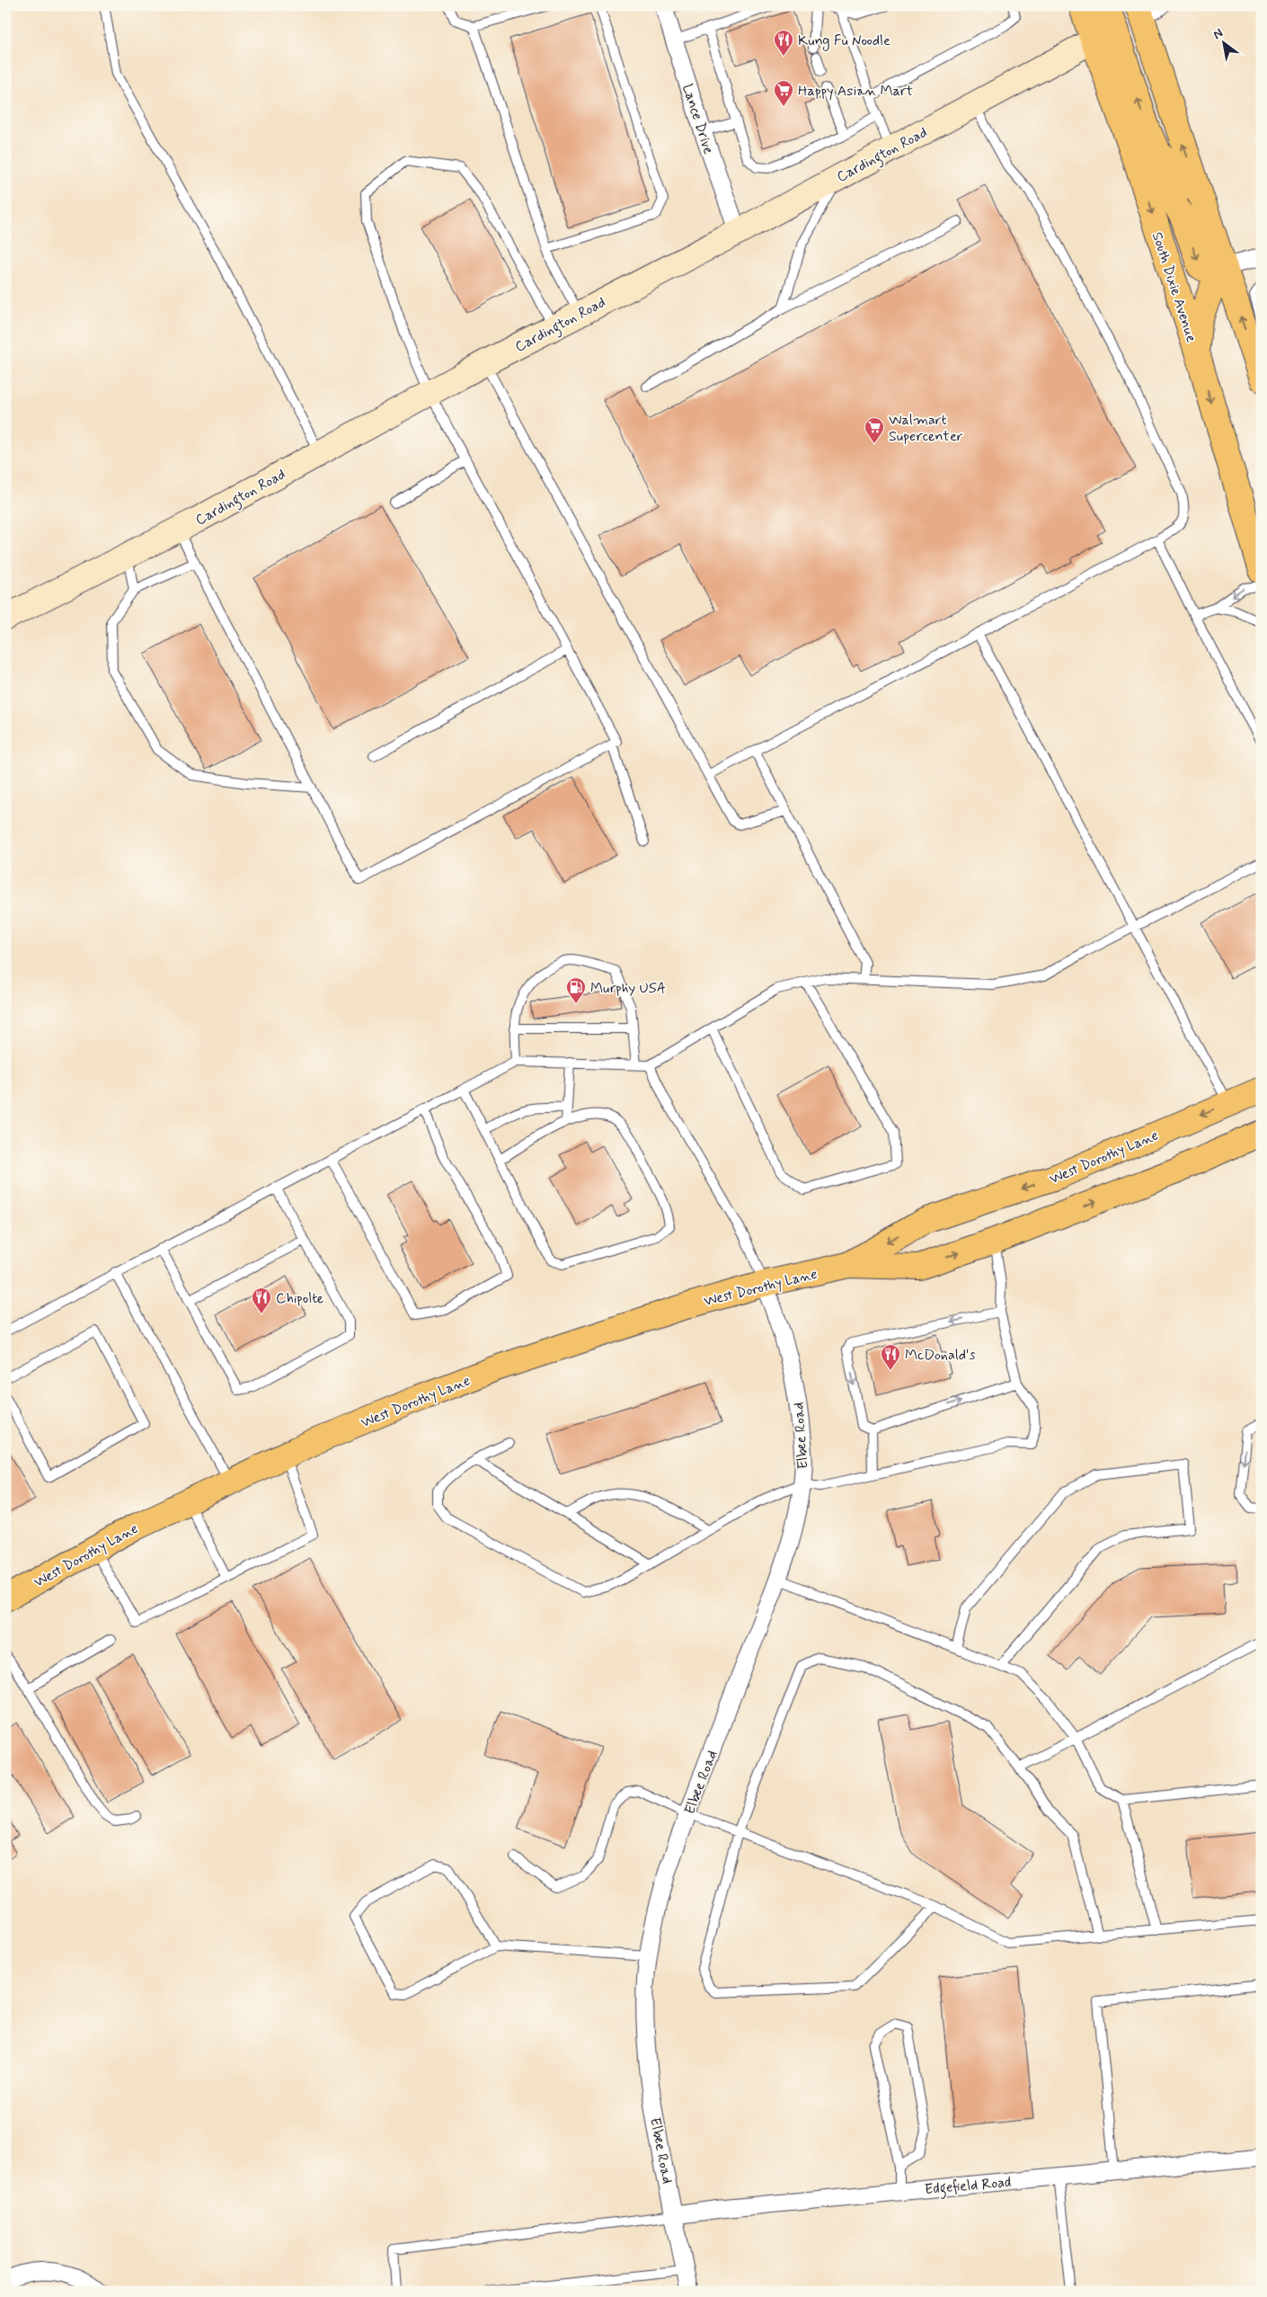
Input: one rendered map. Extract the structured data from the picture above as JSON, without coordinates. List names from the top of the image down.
{
  "streets": {
    "main road": ["South Dixie Avenue", "West Dorothy Lane"],
    "street": [
      "Lance Drive",
      "Cardington Road",
      "Elbee Road",
      "Edgefield Road"
    ]
  },
  "crossings": [
    ["Lance Drive", "Cardington Road"],
    ["Cardington Road", "South Dixie Avenue"],
    ["West Dorothy Lane", "Elbee Road"],
    ["Elbee Road", "Edgefield Road"]
  ],
  "places": {
    "restaurant": ["Kung Fu Noodle", "Chipolte", "McDonald's"],
    "supermarket": ["Happy Asian Mart", "Walmart Supercenter"],
    "fuel station": ["Murphy USA"]
  },
  "north": "top left"
}
